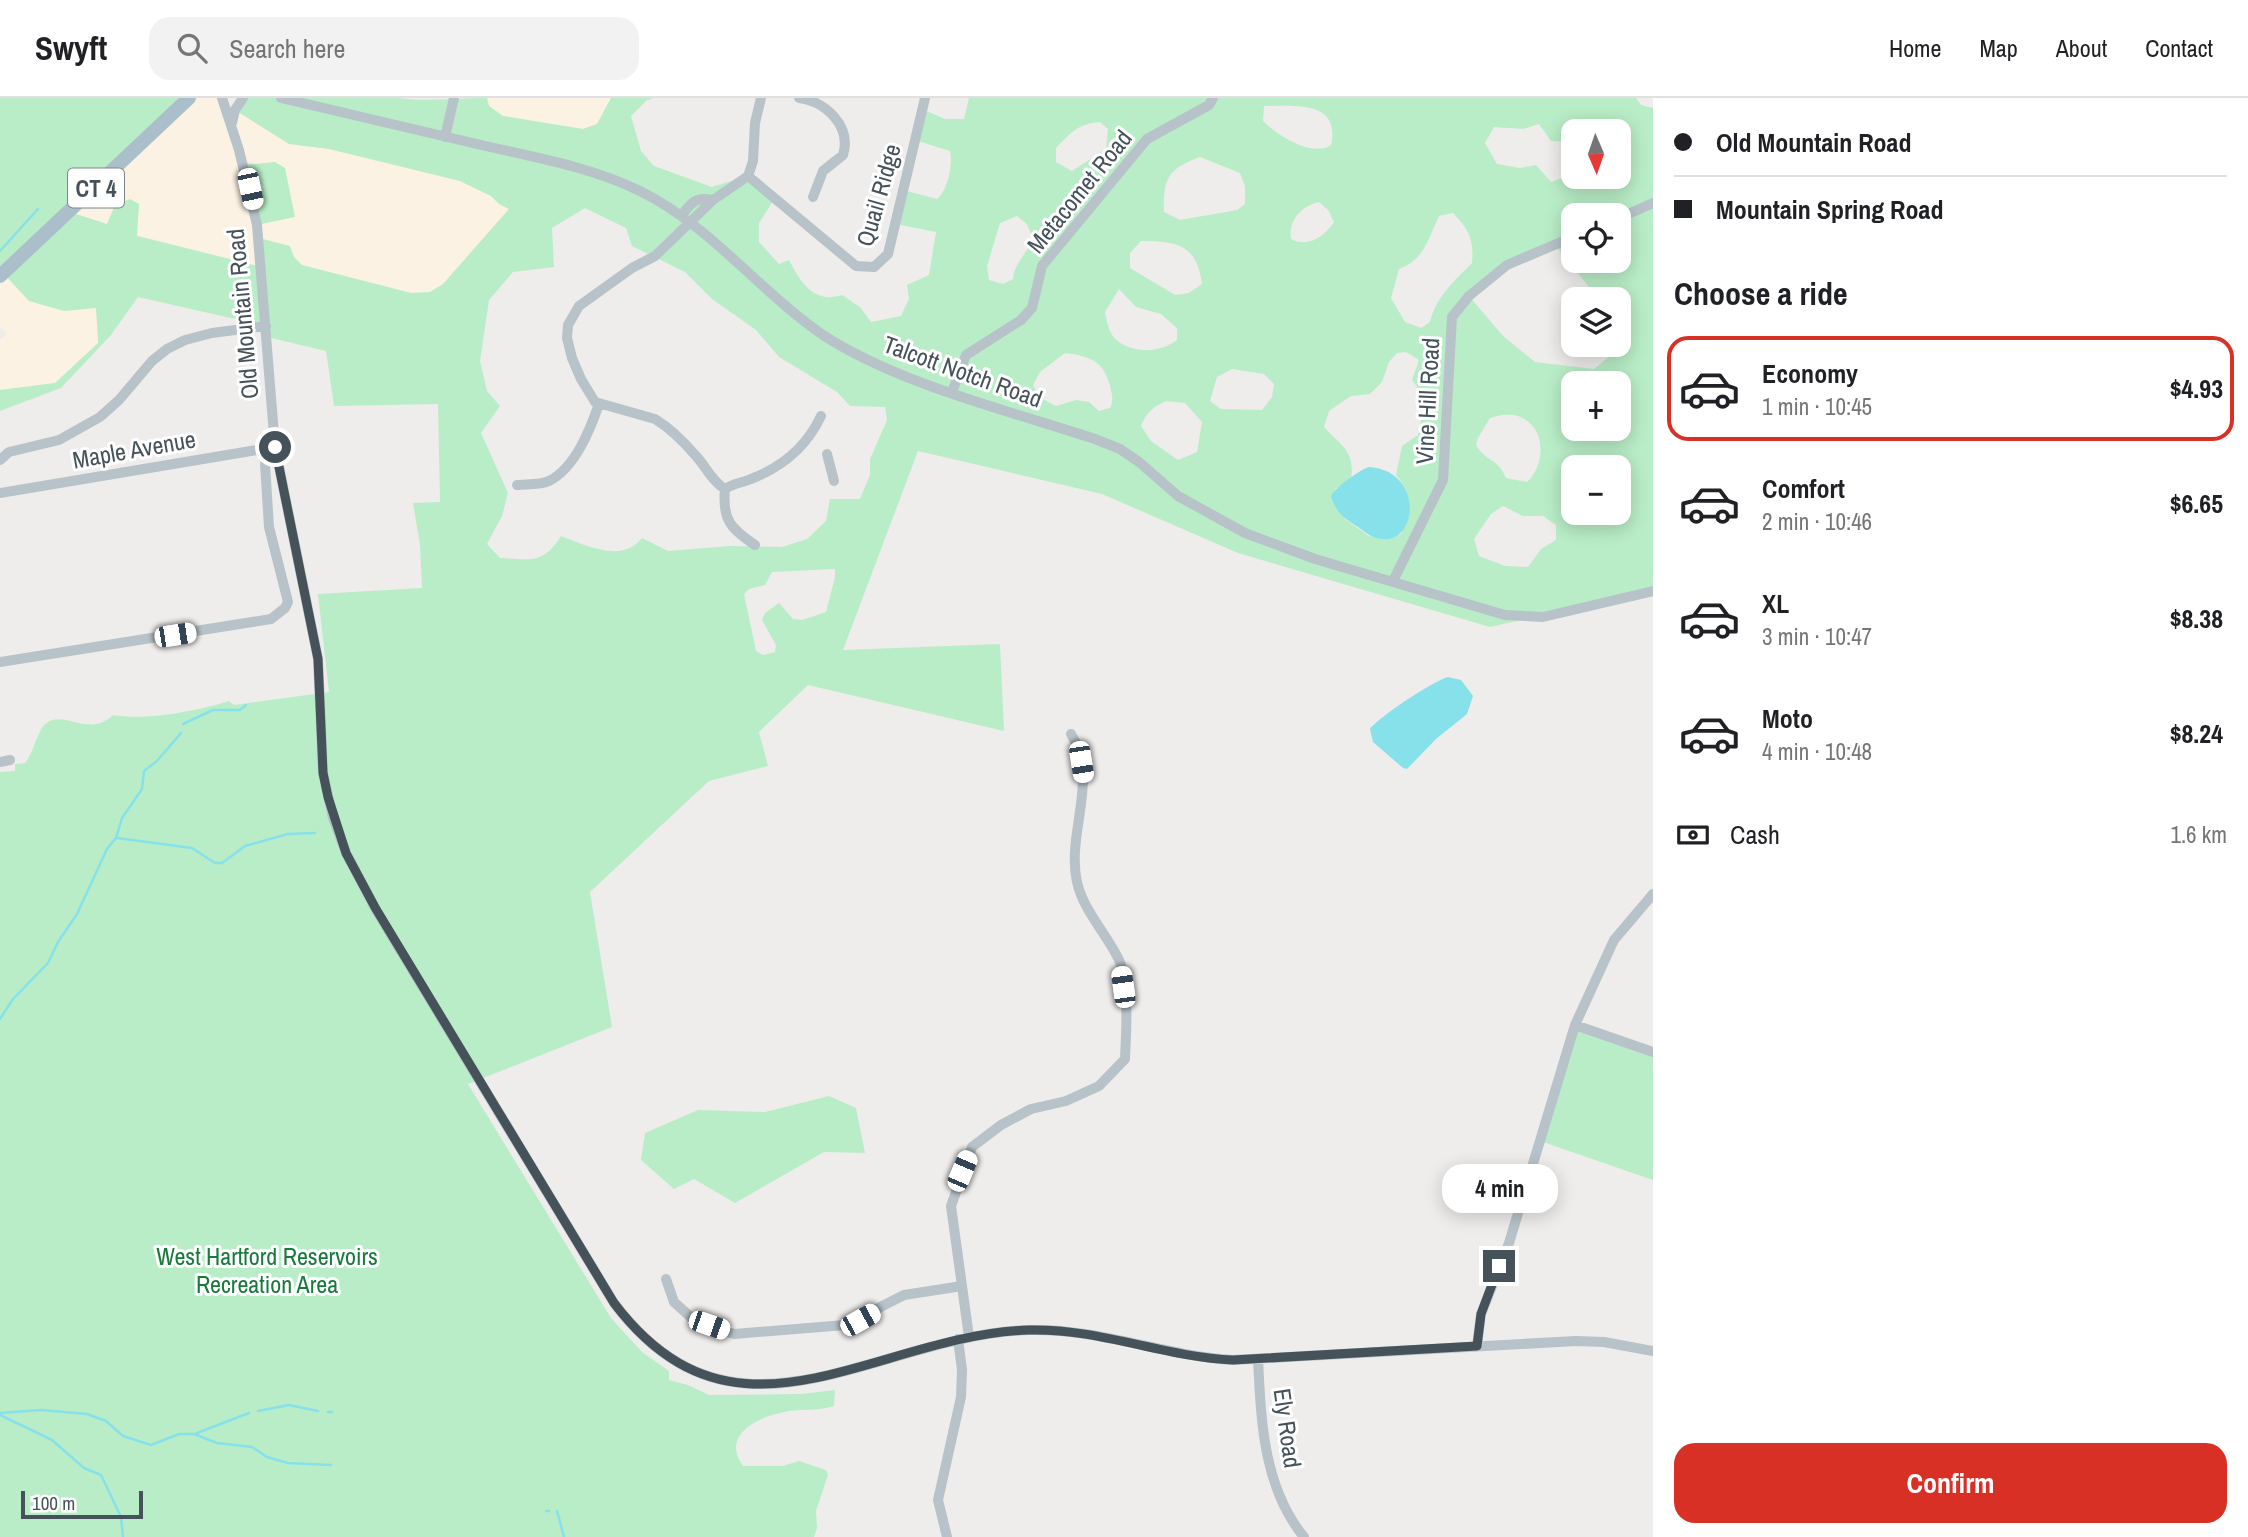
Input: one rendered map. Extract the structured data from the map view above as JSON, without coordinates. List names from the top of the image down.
{
  "streets": {
    "main road": ["CT 4"],
    "street": [
      "Metacomet Road",
      "Quail Ridge",
      "Old Mountain Road",
      "Talcott Notch Road",
      "Vine Hill Road",
      "Maple Avenue",
      "Ely Road"
    ]
  },
  "crossings": [
    ["Metacomet Road", "Talcott Notch Road"],
    ["Old Mountain Road", "Maple Avenue"],
    ["Old Mountain Road", "Ely Road"],
    ["Talcott Notch Road", "Vine Hill Road"]
  ],
  "parks": ["West Hartford Reservoirs Recreation Area"],
  "scale_bar": "100 m",
  "north": "bottom",
  "page": {
    "header": "Swyft",
    "search": "Search here",
    "nav": [
      "Home",
      "Map",
      "About",
      "Contact"
    ],
    "banner": ["Old Mountain Road", "Mountain Spring Road"],
    "map_buttons": ["+", "−"],
    "heading": "Choose a ride",
    "list": [
      {
        "name": "Economy",
        "note": "1 min · 10:45",
        "value": "$4.93"
      },
      {
        "name": "Comfort",
        "note": "2 min · 10:46",
        "value": "$6.65"
      },
      {
        "name": "XL",
        "note": "3 min · 10:47",
        "value": "$8.38"
      },
      {
        "name": "Moto",
        "note": "4 min · 10:48",
        "value": "$8.24"
      }
    ],
    "pay": ["Cash", "1.6 km"],
    "bubble": "4 min",
    "buttons": "Confirm",
    "scale": "100 m"
  }
}
